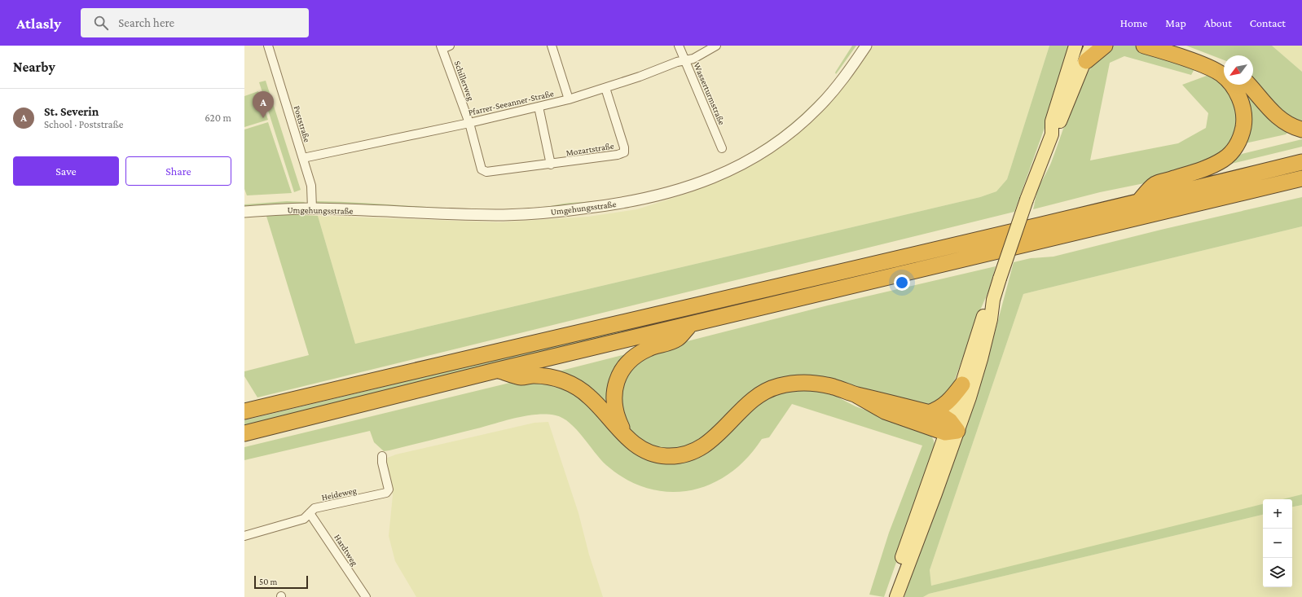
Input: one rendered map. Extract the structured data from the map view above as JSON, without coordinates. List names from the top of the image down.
{
  "streets": {
    "street": [
      "Schillerweg",
      "Wasserturmstraße",
      "Pfarrer-Seeanner-Straße",
      "Poststraße",
      "Mozartstraße",
      "Umgehungsstraße",
      "Heideweg",
      "Hardtweg"
    ]
  },
  "crossings": [
    ["Schillerweg", "Pfarrer-Seeanner-Straße"],
    ["Schillerweg", "Mozartstraße"],
    ["Wasserturmstraße", "Pfarrer-Seeanner-Straße"],
    ["Pfarrer-Seeanner-Straße", "Poststraße"],
    ["Pfarrer-Seeanner-Straße", "Mozartstraße"],
    ["Poststraße", "Umgehungsstraße"],
    ["Heideweg", "Hardtweg"]
  ],
  "scale_bar": "50 m",
  "north": "bottom left",
  "page": {
    "header": "Atlasly",
    "search": "Search here",
    "nav": [
      "Home",
      "Map",
      "About",
      "Contact"
    ],
    "heading": "Nearby",
    "list": [
      {
        "mark": "A",
        "name": "St. Severin",
        "note": "School · Poststraße",
        "value": "620 m"
      }
    ],
    "pins": "A",
    "buttons": ["Save", "Share"],
    "map_buttons": ["+", "−"],
    "scale": "50 m"
  }
}
